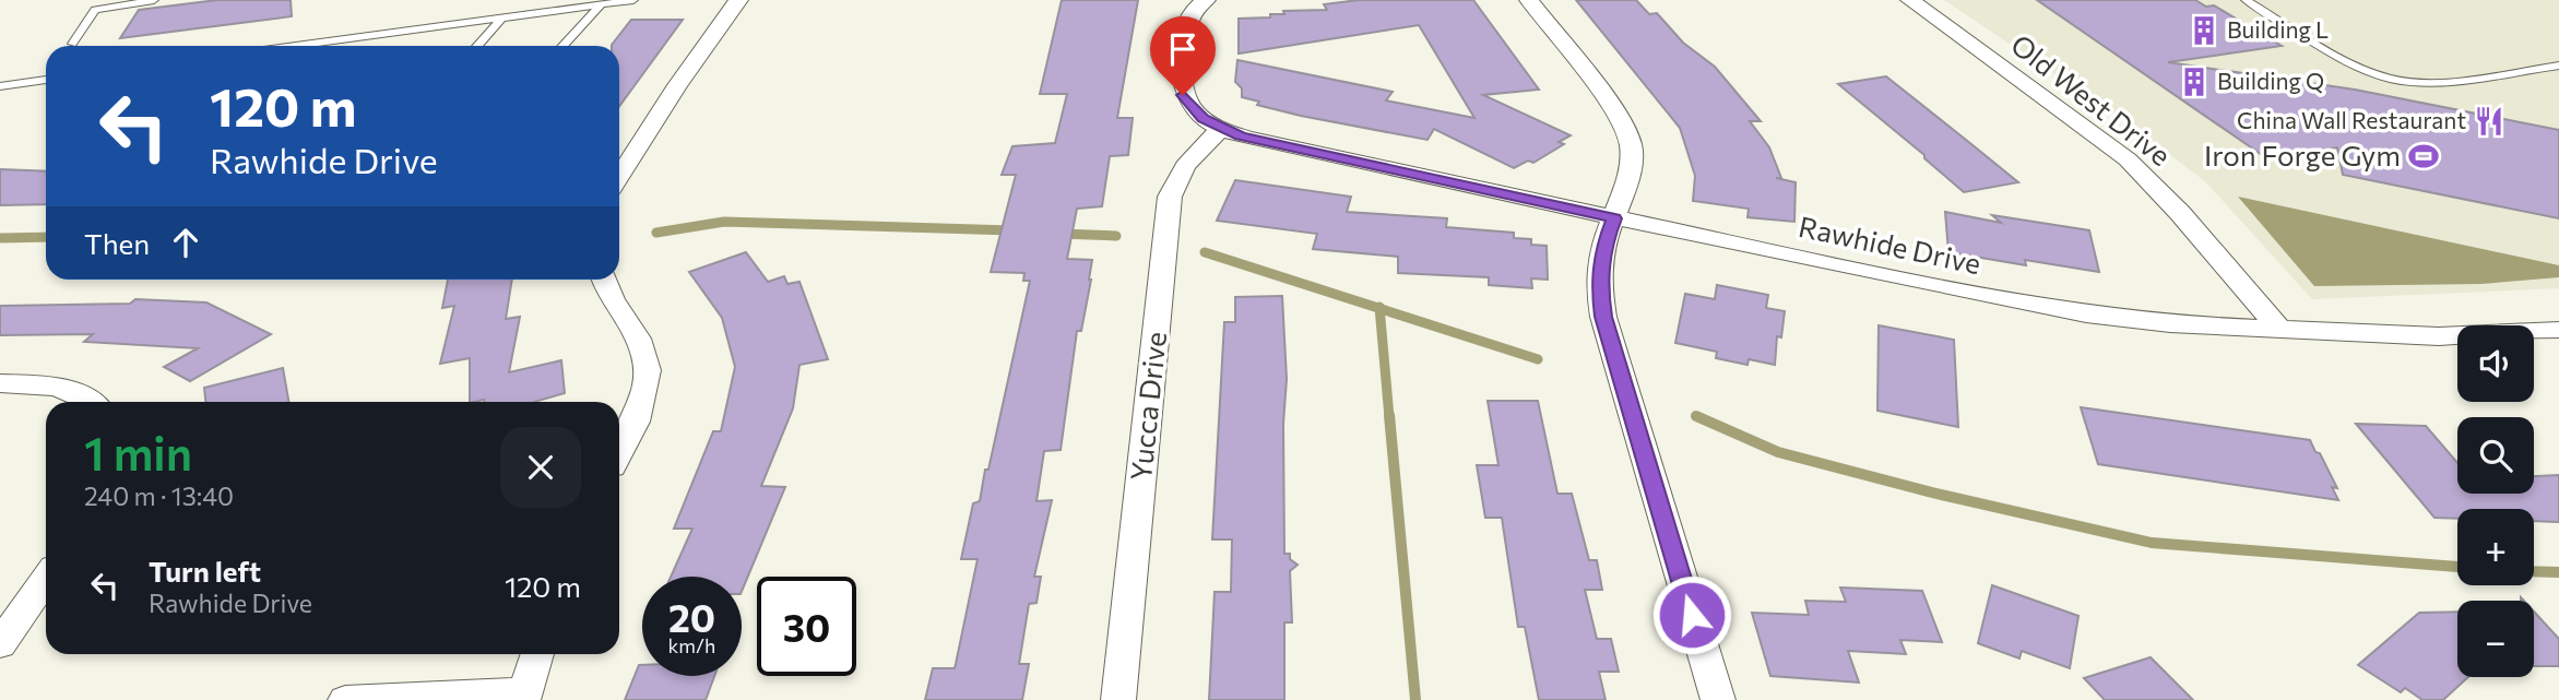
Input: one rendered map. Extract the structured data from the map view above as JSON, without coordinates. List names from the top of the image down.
{
  "streets": {
    "street": ["Old West Drive", "Rawhide Drive", "Yucca Drive"]
  },
  "crossings": [
    ["Old West Drive", "Rawhide Drive"],
    ["Rawhide Drive", "Yucca Drive"]
  ],
  "places": {
    "building": ["Building L", "Building Q"],
    "restaurant": ["China Wall Restaurant"],
    "sports": ["Iron Forge Gym"]
  },
  "page": {
    "turn": ["120 m", "Rawhide Drive"],
    "then": "Then",
    "map_buttons": ["+", "−"],
    "heading": ["1 min", "240 m · 13:40"],
    "list": [
      {
        "name": "Turn left",
        "note": "Rawhide Drive",
        "value": "120 m"
      }
    ],
    "speed": "20 km/h",
    "limit": "30"
  }
}
